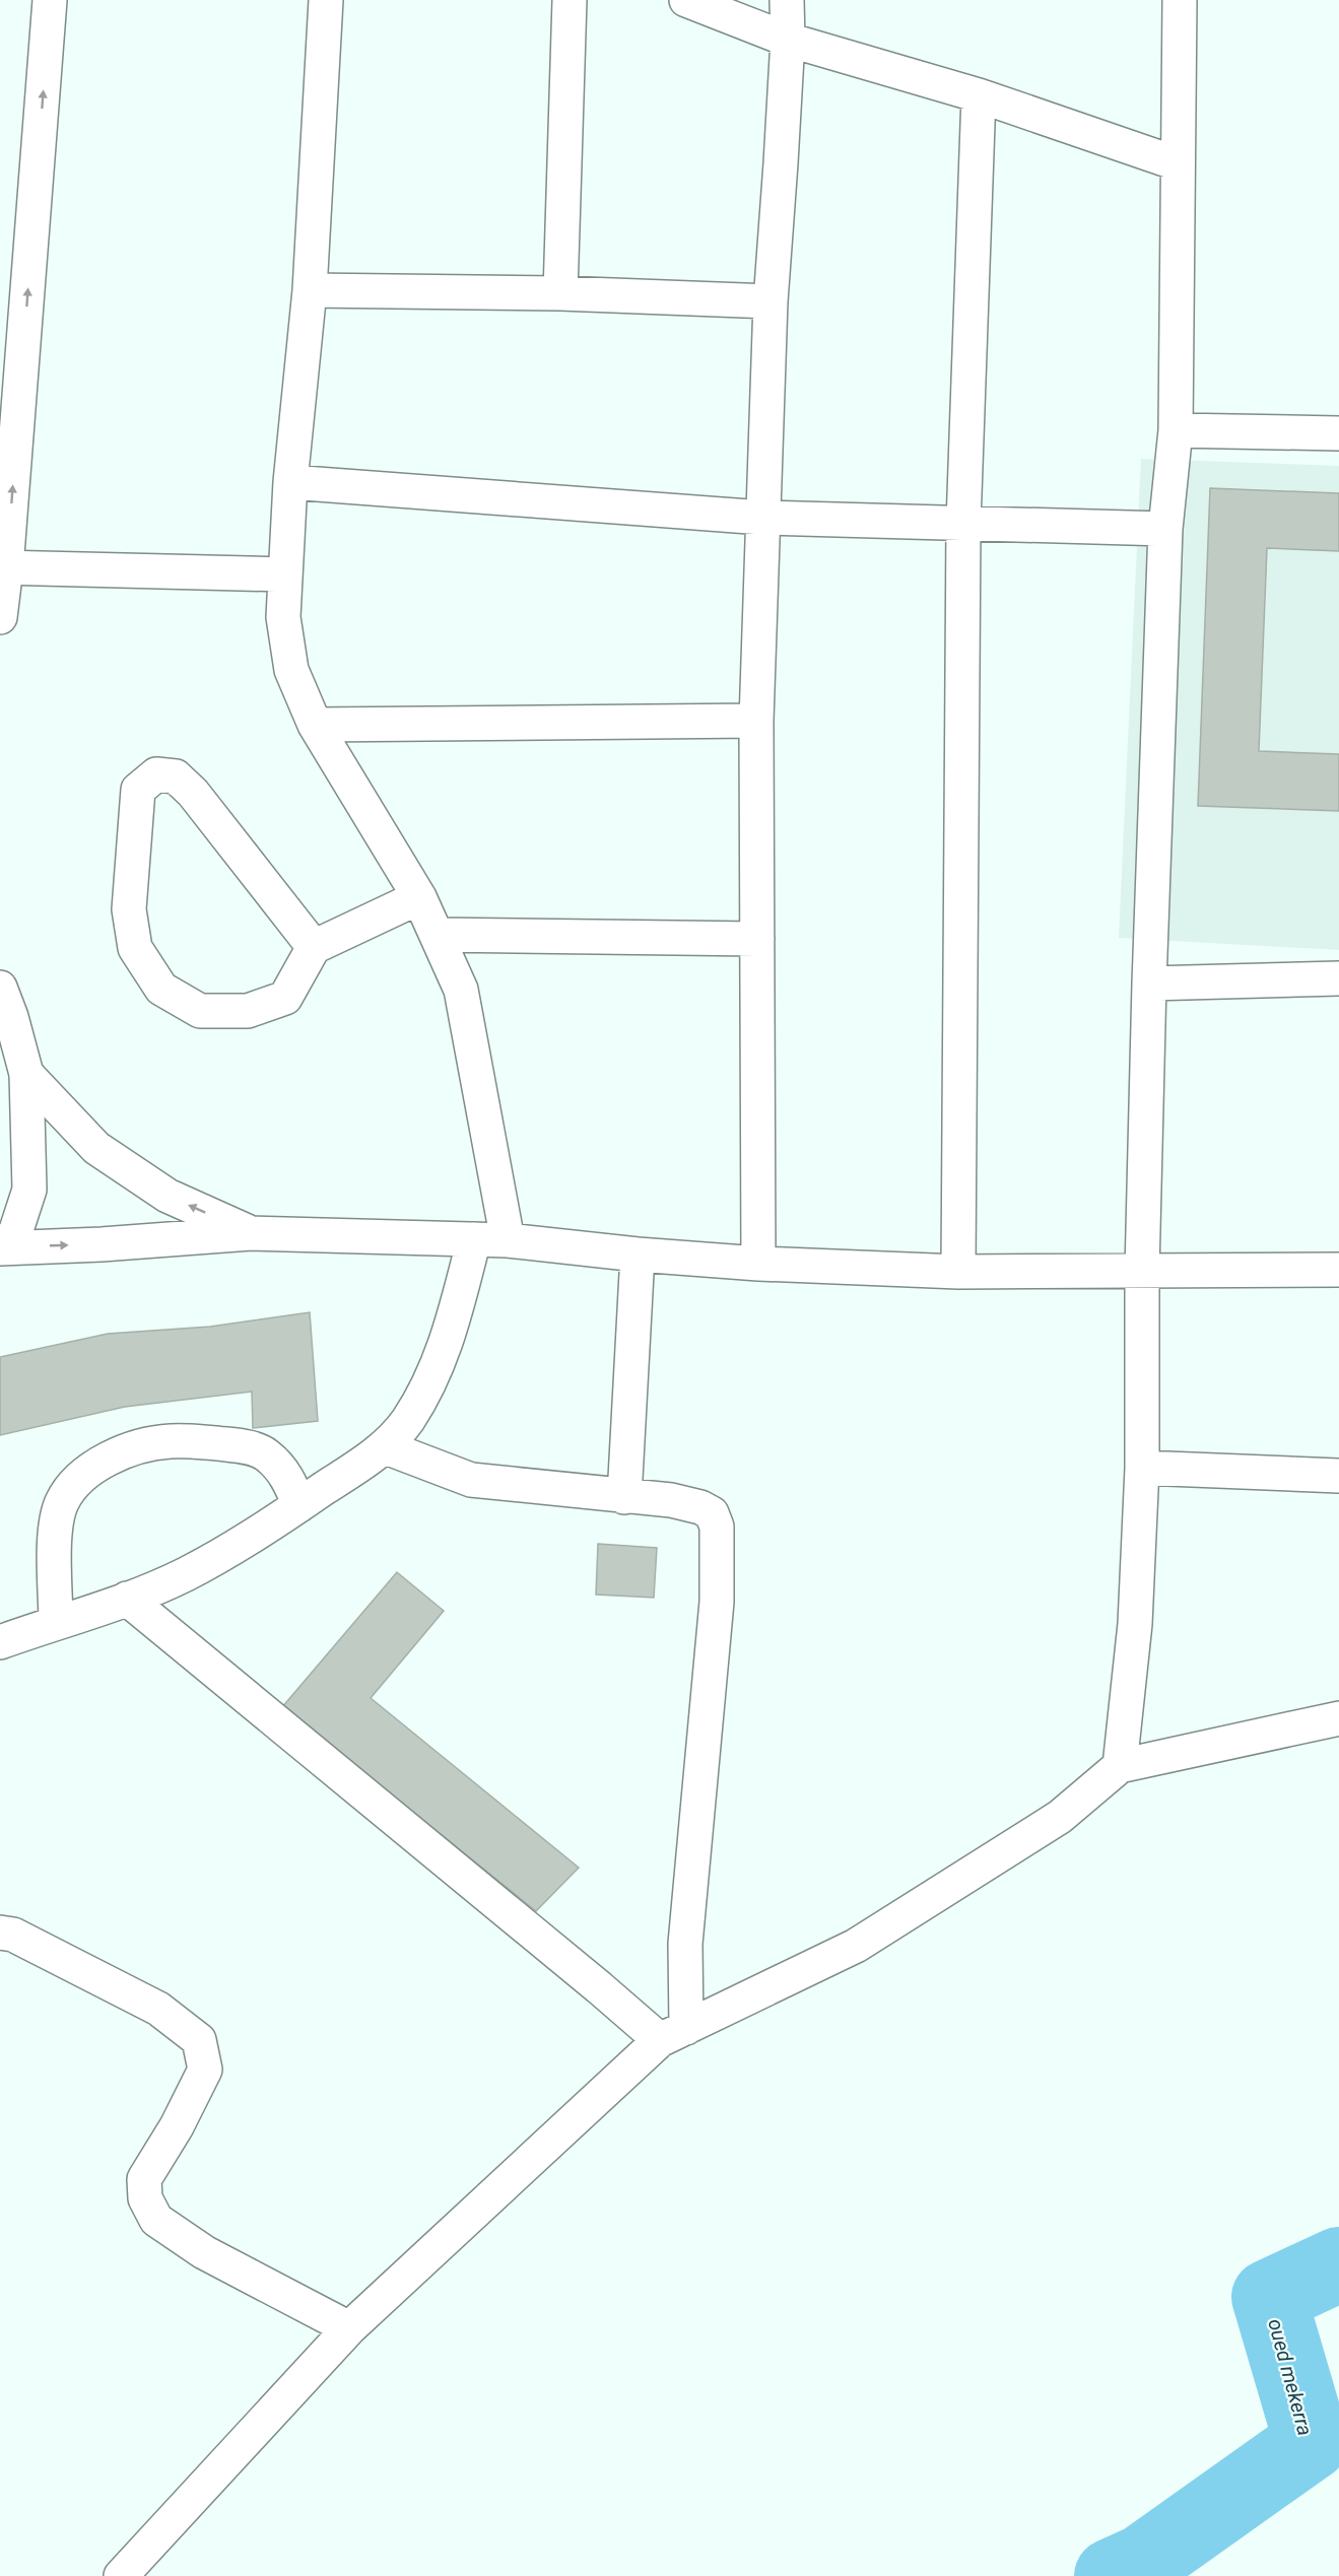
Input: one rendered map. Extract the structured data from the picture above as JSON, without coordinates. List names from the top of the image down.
{
  "water": ["oued mekerra"]
}
